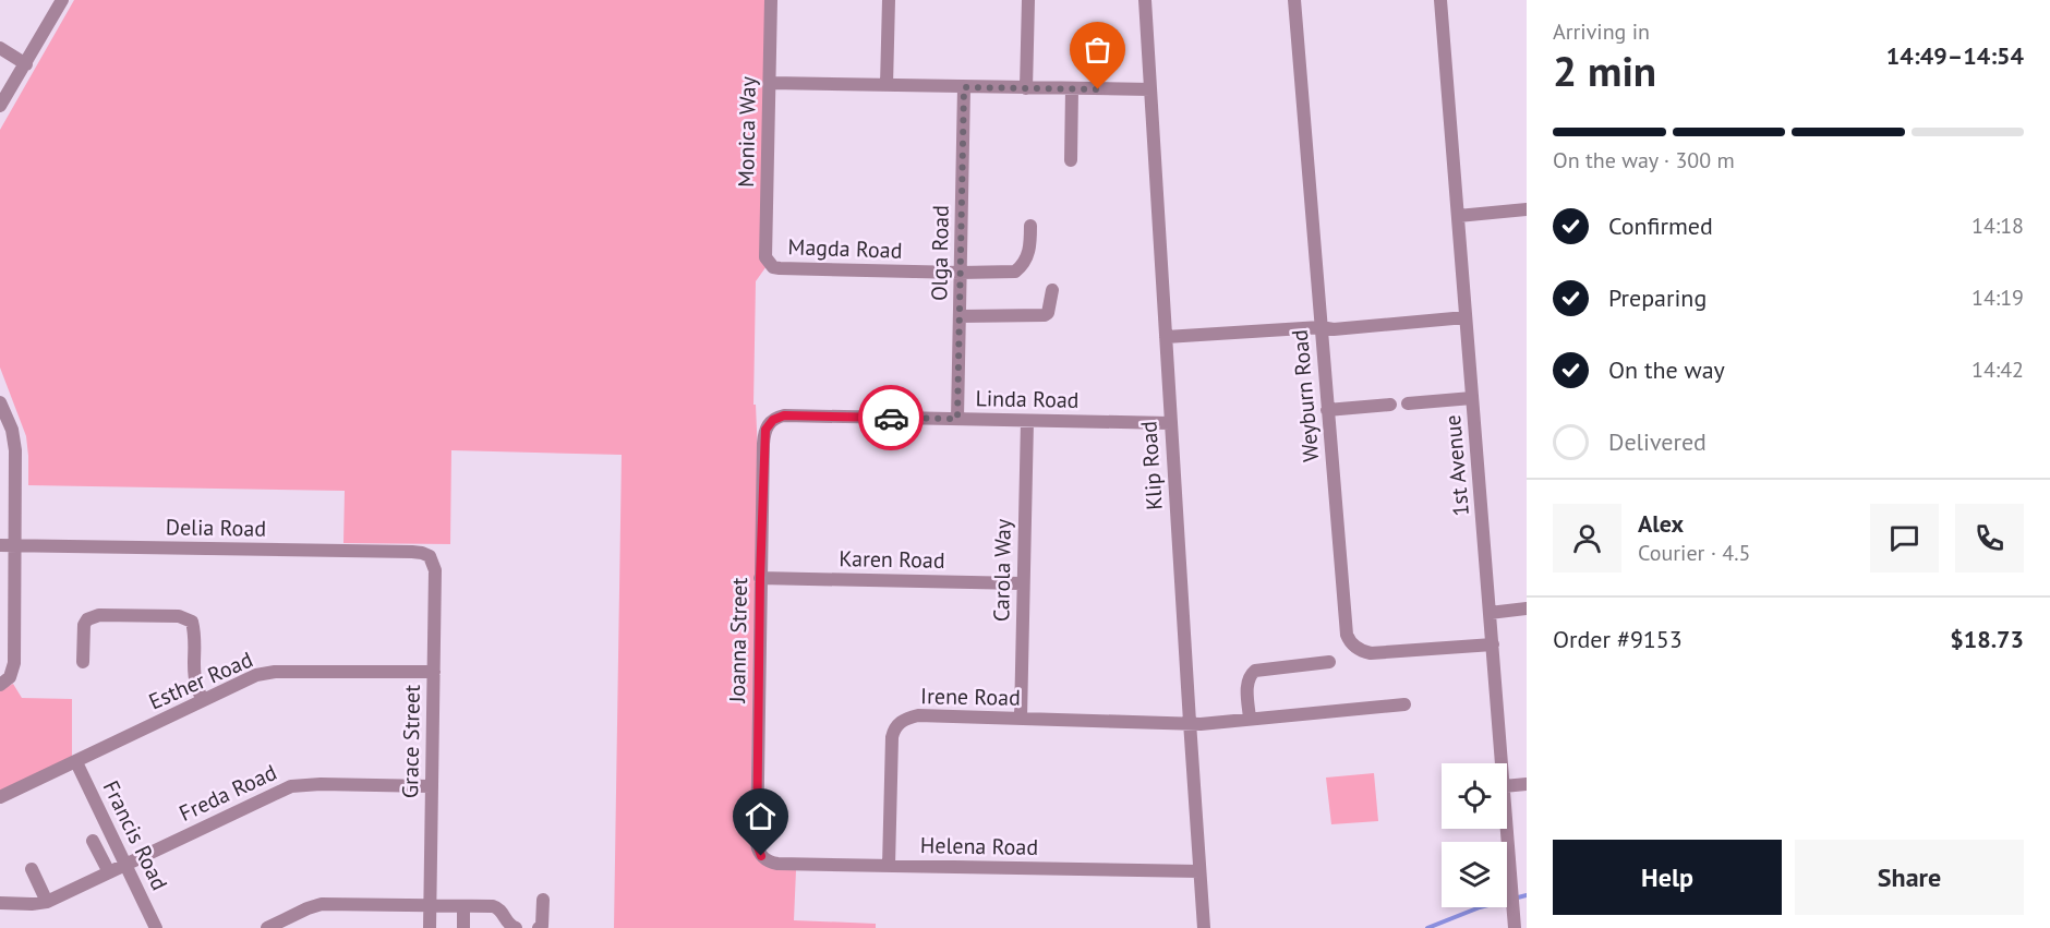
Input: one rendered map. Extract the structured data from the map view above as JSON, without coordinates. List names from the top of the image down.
{
  "streets": {
    "street": [
      "Monica Way",
      "Magda Road",
      "Olga Road",
      "Weyburn Road",
      "Linda Road",
      "Klip Road",
      "1st Avenue",
      "Delia Road",
      "Karen Road",
      "Carola Way",
      "Joanna Street",
      "Esther Road",
      "Irene Road",
      "Grace Street",
      "Freda Road",
      "Francis Road",
      "Helena Road"
    ]
  },
  "crossings": [
    ["Monica Way", "Magda Road"],
    ["Magda Road", "Olga Road"],
    ["Olga Road", "Linda Road"],
    ["Weyburn Road", "1st Avenue"],
    ["Linda Road", "Klip Road"],
    ["Linda Road", "Carola Way"],
    ["Linda Road", "Joanna Street"],
    ["Klip Road", "Irene Road"],
    ["Klip Road", "Helena Road"],
    ["Delia Road", "Grace Street"],
    ["Karen Road", "Carola Way"],
    ["Karen Road", "Joanna Street"],
    ["Carola Way", "Irene Road"],
    ["Joanna Street", "Helena Road"],
    ["Esther Road", "Grace Street"],
    ["Esther Road", "Francis Road"],
    ["Irene Road", "Helena Road"],
    ["Grace Street", "Freda Road"],
    ["Freda Road", "Francis Road"]
  ],
  "page": {
    "heading": ["2 min", "Arriving in", "14:49–14:54"],
    "panel": [
      "Alex",
      "Courier · 4.5",
      "Order #9153",
      "$18.73"
    ],
    "bar": "On the way · 300 m",
    "list": [
      ["Confirmed", "14:18"],
      ["Preparing", "14:19"],
      ["On the way", "14:42"],
      "Delivered"
    ],
    "buttons": ["Help", "Share"]
  }
}
